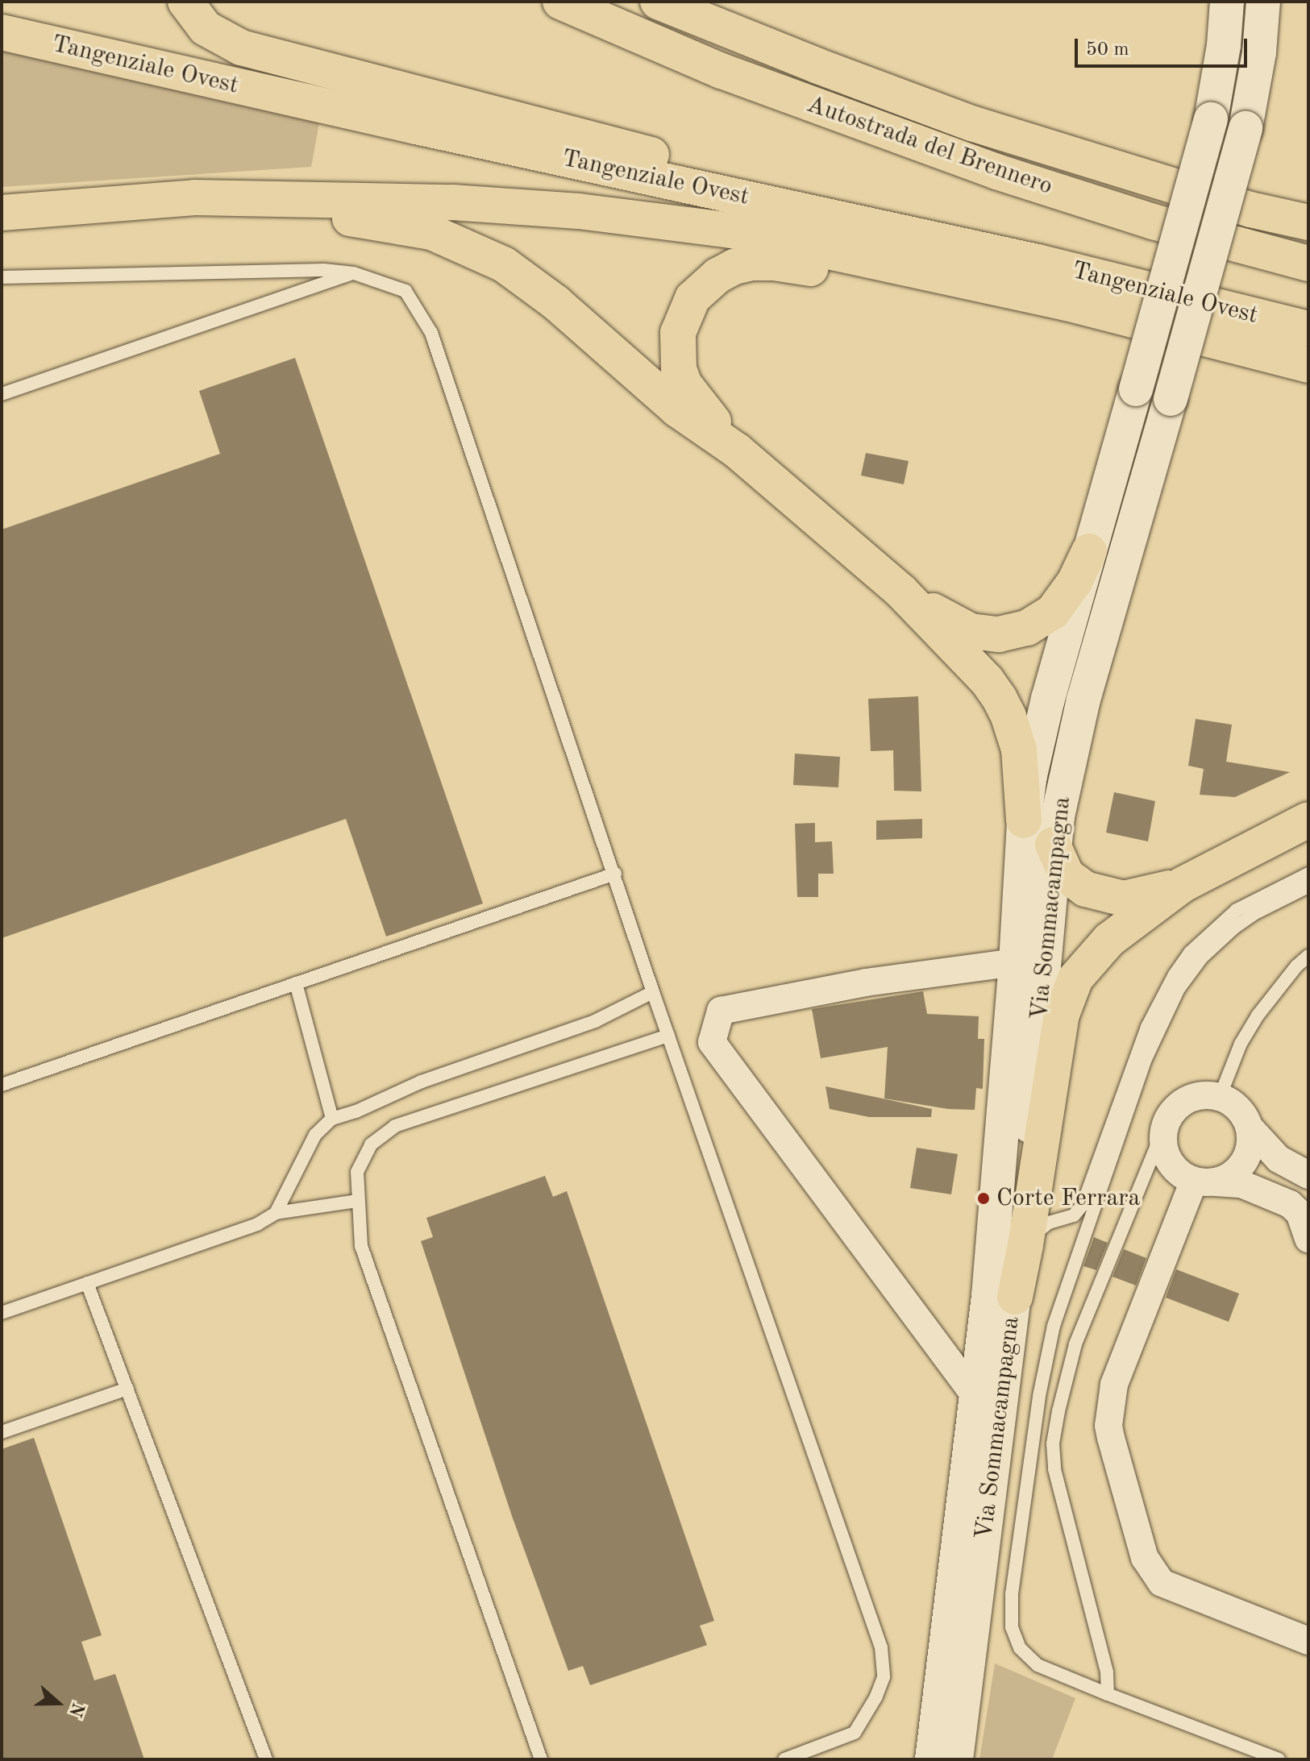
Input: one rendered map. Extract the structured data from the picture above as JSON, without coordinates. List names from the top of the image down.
{
  "streets": {
    "highway": ["Tangenziale Ovest", "Autostrada del Brennero"],
    "street": ["Via Sommacampagna"]
  },
  "places": ["Corte Ferrara"],
  "scale_bar": "50 m",
  "north": "right"
}
